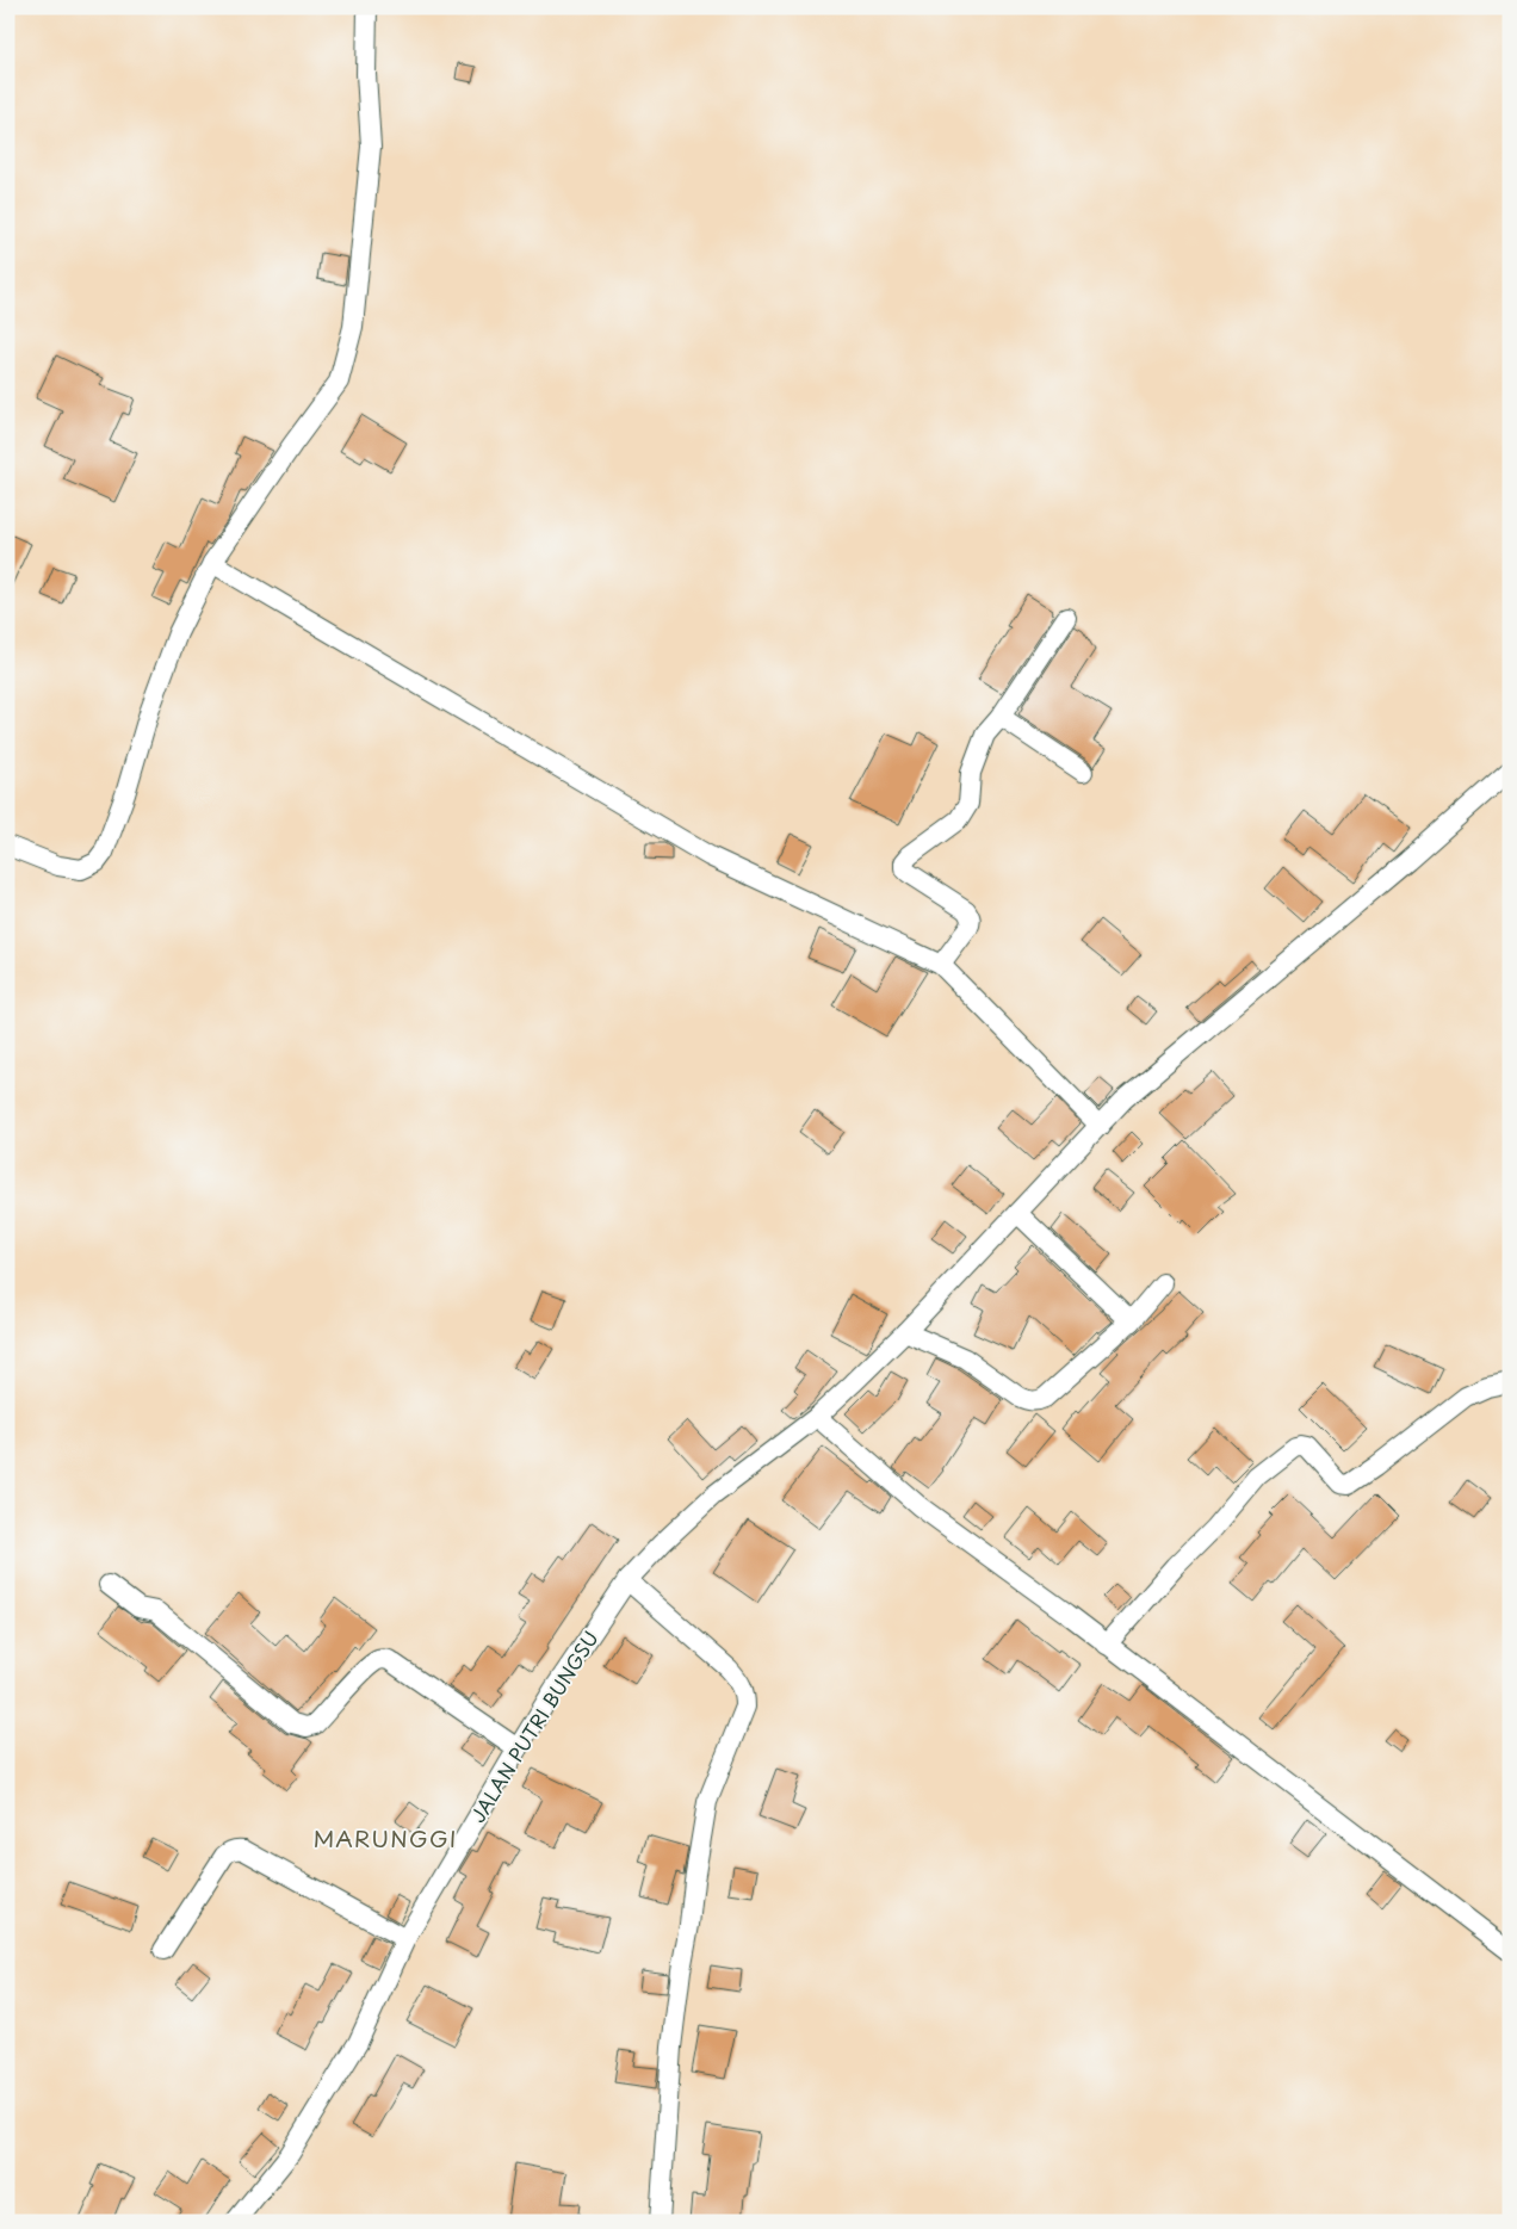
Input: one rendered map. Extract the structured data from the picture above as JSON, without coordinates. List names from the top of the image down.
{
  "streets": {
    "street": ["JALAN PUTRI BUNGSU"]
  },
  "districts": ["MARUNGGI"]
}
